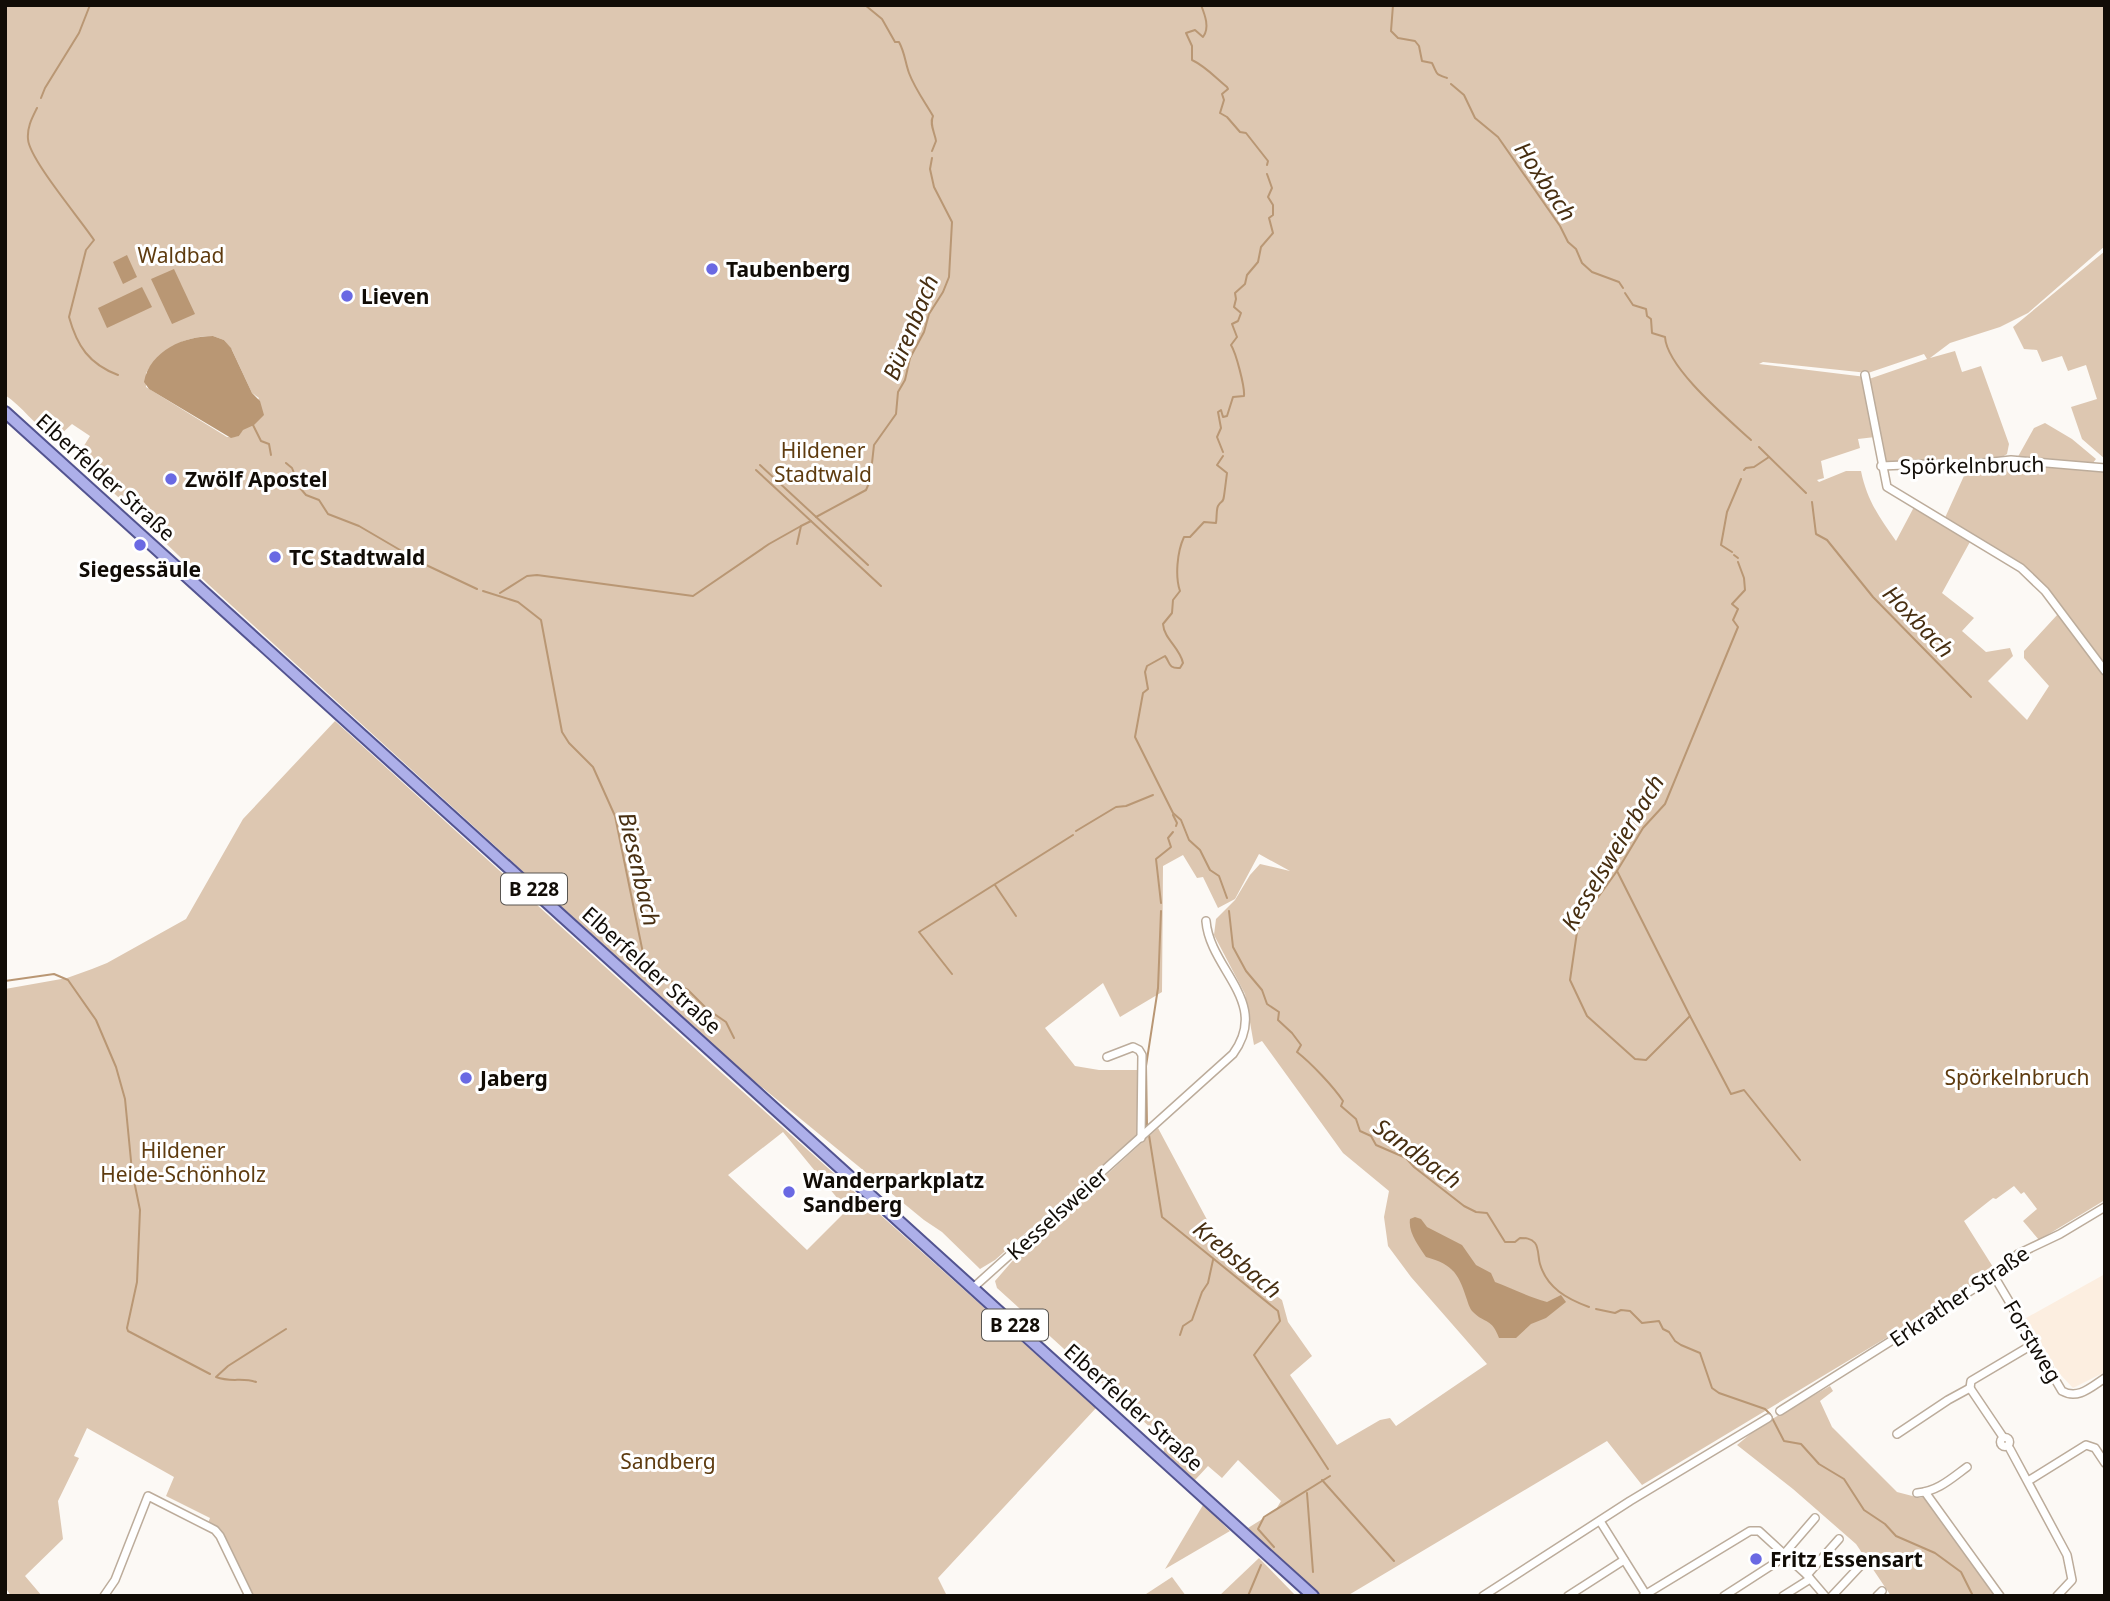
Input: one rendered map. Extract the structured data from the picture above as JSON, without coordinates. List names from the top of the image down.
{
  "streets": {
    "main road": ["Elberfelder Straße", "B 228"],
    "street": [
      "Spörkelnbruch",
      "Kesselsweier",
      "Erkrather Straße",
      "Forstweg"
    ]
  },
  "crossings": [
    ["Elberfelder Straße", "Kesselsweier"],
    ["Erkrather Straße", "Forstweg"]
  ],
  "water": [
    "Hoxbach",
    "Bürenbach",
    "Kesselsweierbach",
    "Biesenbach",
    "Sandbach",
    "Krebsbach"
  ],
  "parks": [
    "Waldbad",
    "Hildener Stadtwald",
    "Spörkelnbruch",
    "Hildener Heide-Schönholz",
    "Sandberg"
  ],
  "places": [
    "Taubenberg",
    "Lieven",
    "Zwölf Apostel",
    "Siegessäule",
    "TC Stadtwald",
    "Jaberg",
    "Wanderparkplatz Sandberg",
    "Fritz Essensart"
  ]
}
